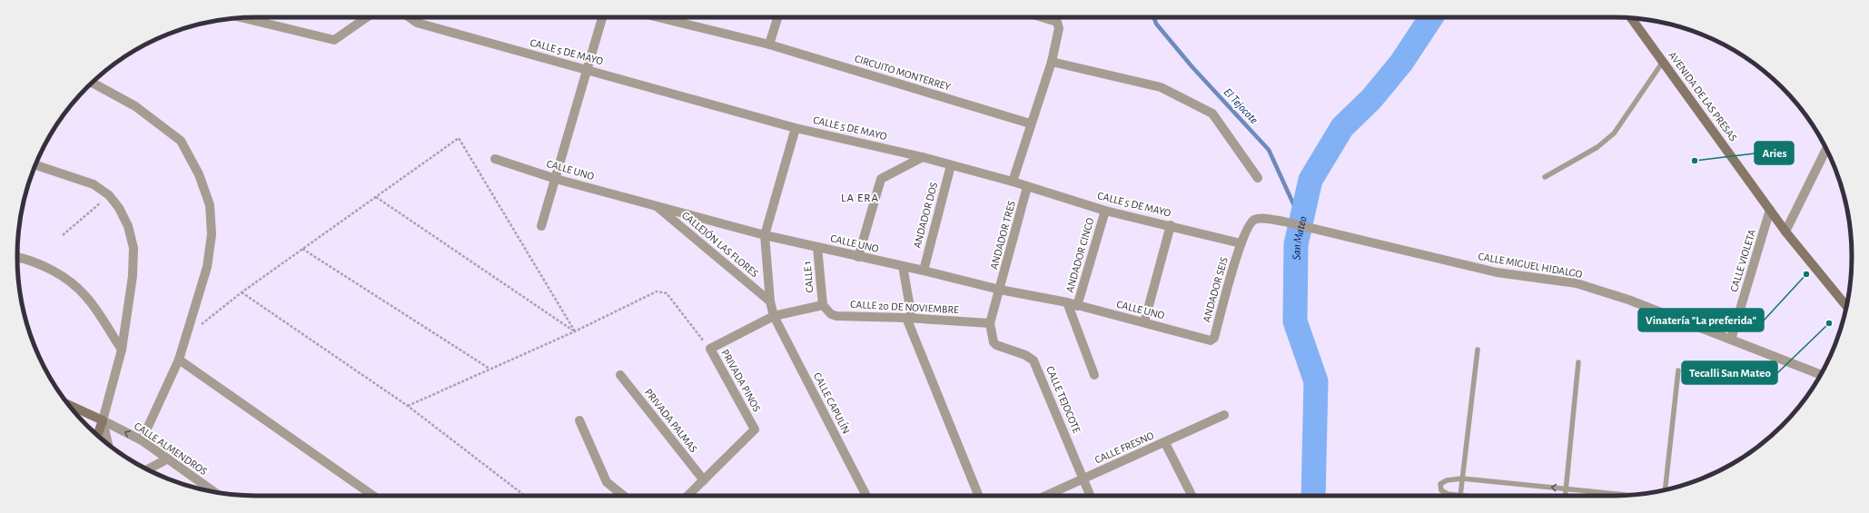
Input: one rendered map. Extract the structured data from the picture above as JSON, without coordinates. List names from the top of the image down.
{
  "streets": {
    "main road": ["AVENIDA DE LAS PRESAS"],
    "street": [
      "CALLE 5 DE MAYO",
      "CIRCUITO MONTERREY",
      "CALLE UNO",
      "ANDADOR DOS",
      "ANDADOR TRES",
      "CALLEJÓN LAS FLORES",
      "ANDADOR CINCO",
      "CALLE VIOLETA",
      "CALLE MIGUEL HIDALGO",
      "CALLE 1",
      "ANDADOR SEIS",
      "CALLE 20 DE NOVIEMBRE",
      "PRIVADA PINOS",
      "CALLE TEJOCOTE",
      "CALLE CAPULÍN",
      "PRIVADA PALMAS",
      "CALLE FRESNO",
      "CALLE ALMENDROS"
    ]
  },
  "crossings": [
    ["CALLE 5 DE MAYO", "ANDADOR DOS"],
    ["CALLE 5 DE MAYO", "ANDADOR TRES"],
    ["CALLE 5 DE MAYO", "ANDADOR CINCO"],
    ["CALLE 5 DE MAYO", "CALLE MIGUEL HIDALGO"],
    ["CALLE 5 DE MAYO", "ANDADOR SEIS"],
    ["AVENIDA DE LAS PRESAS", "CALLE VIOLETA"],
    ["CALLE UNO", "ANDADOR DOS"],
    ["CALLE UNO", "ANDADOR TRES"],
    ["CALLE UNO", "CALLEJÓN LAS FLORES"],
    ["CALLE UNO", "ANDADOR CINCO"],
    ["CALLE UNO", "CALLE 1"],
    ["CALLE UNO", "ANDADOR SEIS"],
    ["CALLE UNO", "CALLE TEJOCOTE"],
    ["CALLE UNO", "CALLE CAPULÍN"],
    ["ANDADOR TRES", "CALLE TEJOCOTE"],
    ["CALLEJÓN LAS FLORES", "CALLE CAPULÍN"],
    ["CALLE VIOLETA", "CALLE MIGUEL HIDALGO"],
    ["CALLE MIGUEL HIDALGO", "ANDADOR SEIS"],
    ["CALLE 1", "CALLE 20 DE NOVIEMBRE"],
    ["CALLE 1", "PRIVADA PINOS"],
    ["CALLE 20 DE NOVIEMBRE", "PRIVADA PINOS"],
    ["CALLE 20 DE NOVIEMBRE", "CALLE TEJOCOTE"],
    ["PRIVADA PINOS", "CALLE CAPULÍN"],
    ["PRIVADA PINOS", "PRIVADA PALMAS"],
    ["CALLE TEJOCOTE", "CALLE FRESNO"]
  ],
  "districts": ["LA ERA"],
  "water": ["El Tejocote", "San Mateo"],
  "places": ["Aries", "Vinatería \"La preferida\"", "Tecalli San Mateo"]
}
